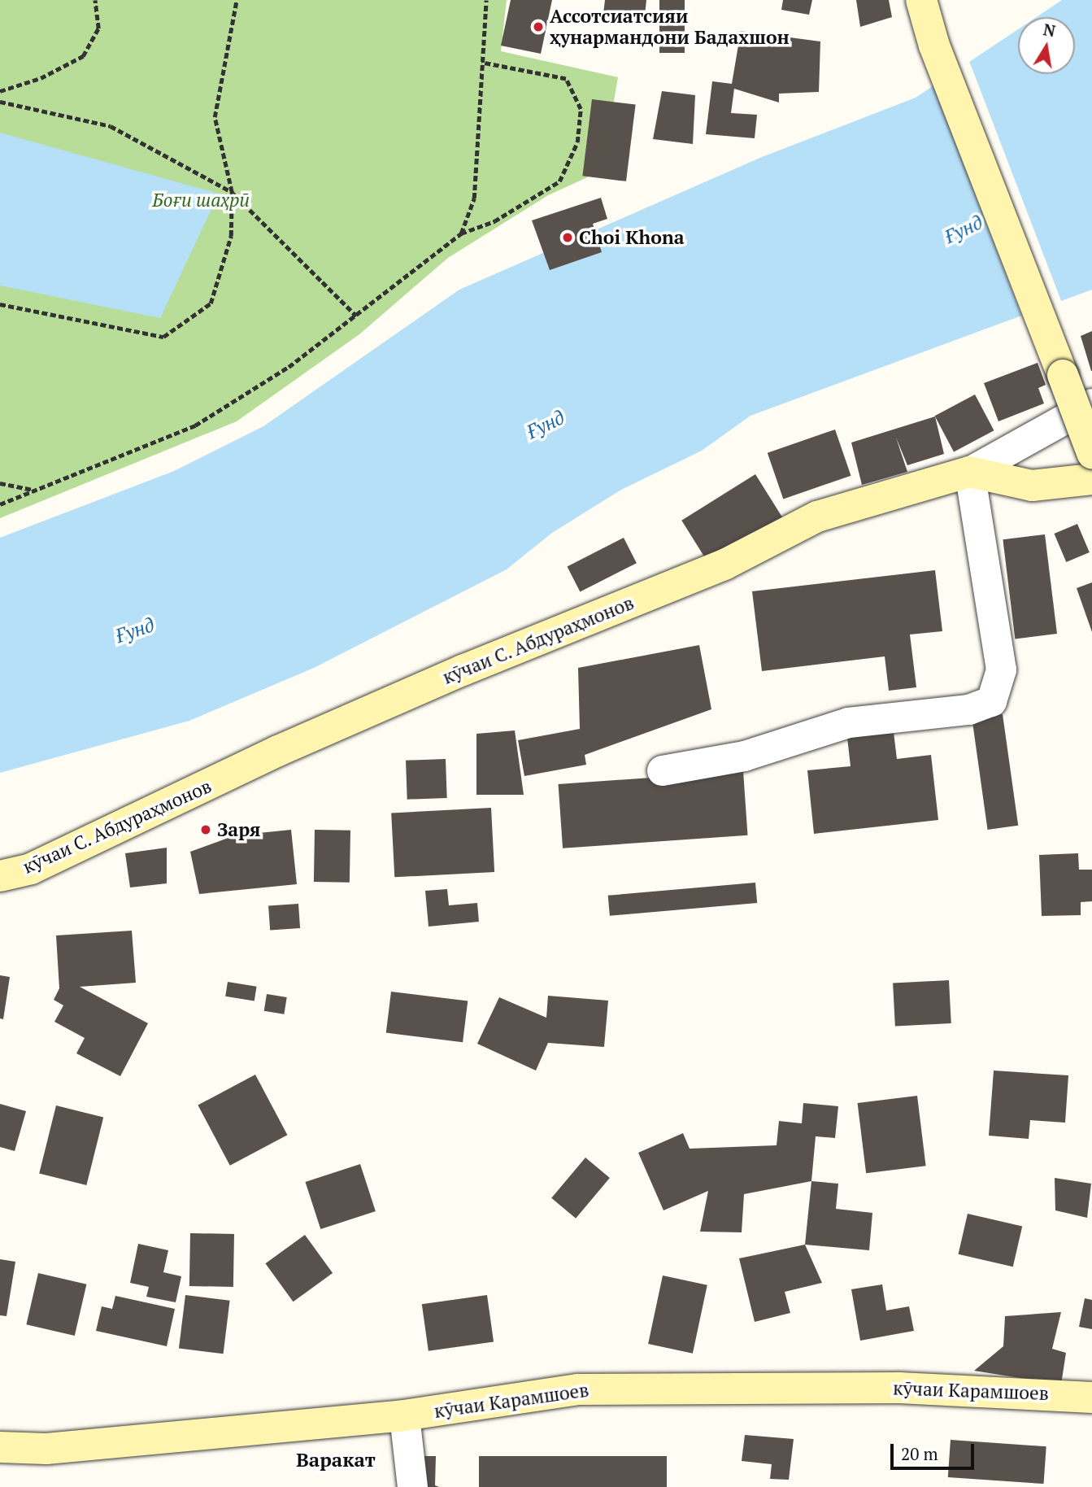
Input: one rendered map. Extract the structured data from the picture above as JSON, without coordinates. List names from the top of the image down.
{
  "streets": {
    "main road": ["кӯчаи С. Абдураҳмонов", "кӯчаи Карамшоев"]
  },
  "districts": ["Варакат"],
  "water": ["Ғунд"],
  "parks": ["Боғи шаҳрӣ"],
  "places": ["Ассотсиатсияи ҳунармандони Бадахшон", "Choi Khona", "Заря"],
  "scale_bar": "20 m",
  "north": "top"
}
